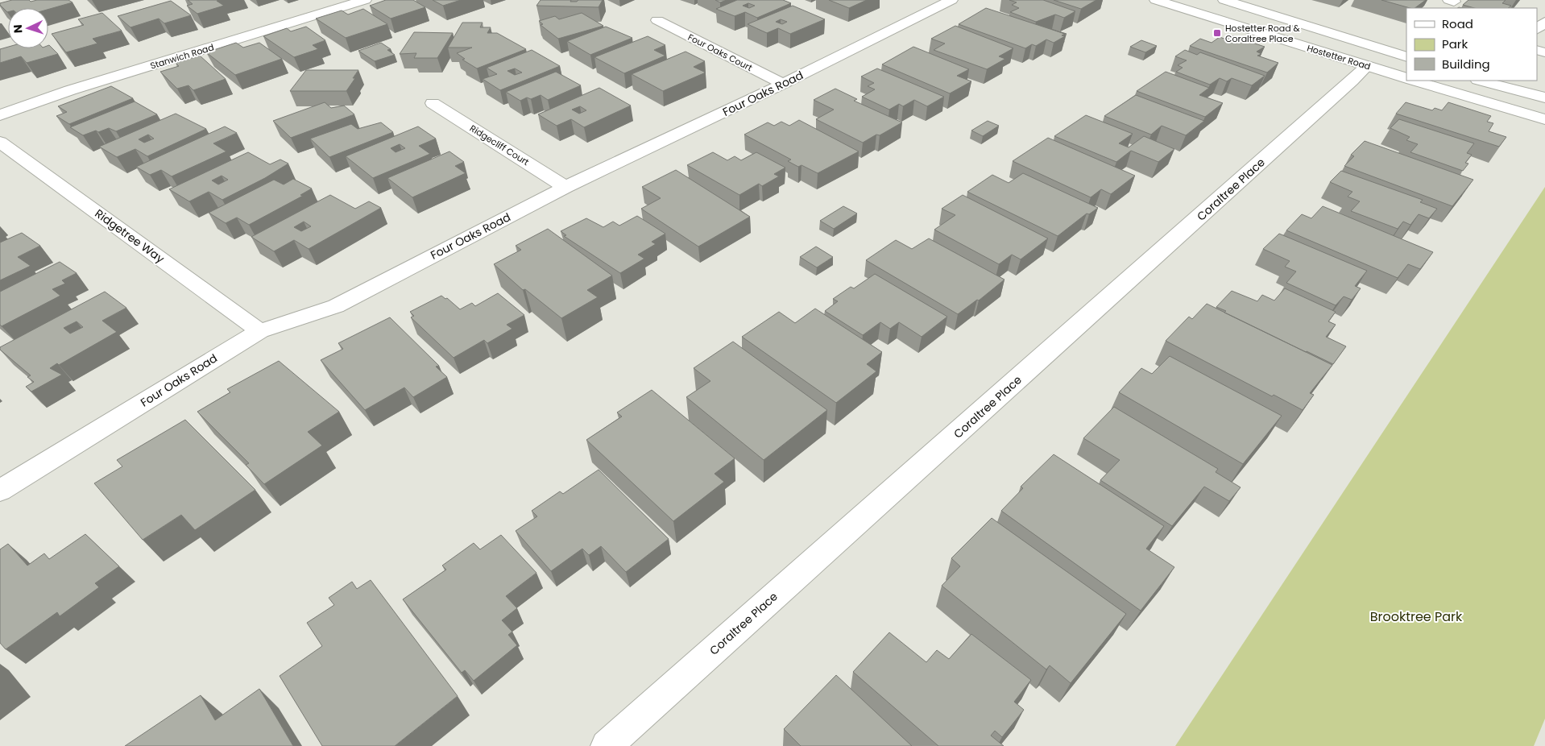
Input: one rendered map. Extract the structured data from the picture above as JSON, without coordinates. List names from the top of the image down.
{
  "streets": {
    "street": [
      "Four Oaks Court",
      "Stanwich Road",
      "Hostetter Road",
      "Four Oaks Road",
      "Ridgecliff Court",
      "Coraltree Place",
      "Ridgetree Way"
    ]
  },
  "crossings": [
    ["Four Oaks Court", "Four Oaks Road"],
    ["Hostetter Road", "Coraltree Place"],
    ["Four Oaks Road", "Ridgecliff Court"],
    ["Four Oaks Road", "Ridgetree Way"]
  ],
  "parks": ["Brooktree Park"],
  "places": {
    "transit": ["Hostetter Road & Coraltree Place"]
  },
  "legend": ["Road", "Park", "Building"],
  "north": "left"
}
